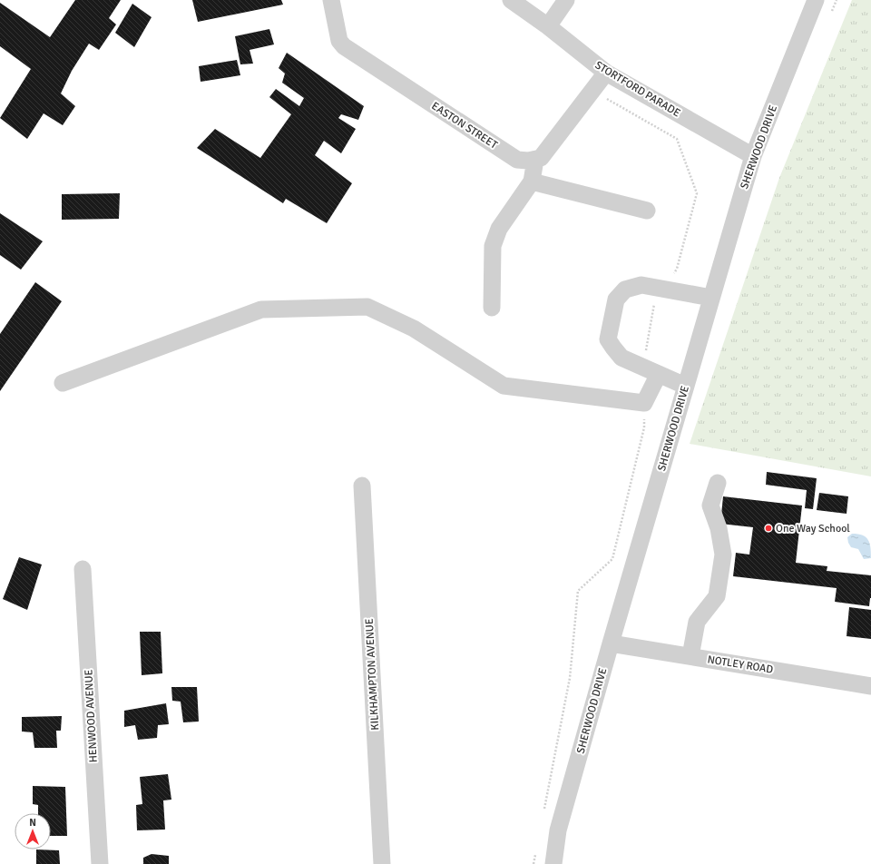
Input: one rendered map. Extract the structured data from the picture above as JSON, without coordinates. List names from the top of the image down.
{
  "streets": {
    "street": [
      "STORTFORD PARADE",
      "EASTON STREET",
      "SHERWOOD DRIVE",
      "NOTLEY ROAD",
      "KILKHAMPTON AVENUE",
      "HENWOOD AVENUE"
    ]
  },
  "crossings": [
    ["STORTFORD PARADE", "SHERWOOD DRIVE"],
    ["SHERWOOD DRIVE", "NOTLEY ROAD"]
  ],
  "places": ["One Way School"],
  "north": "top"
}
